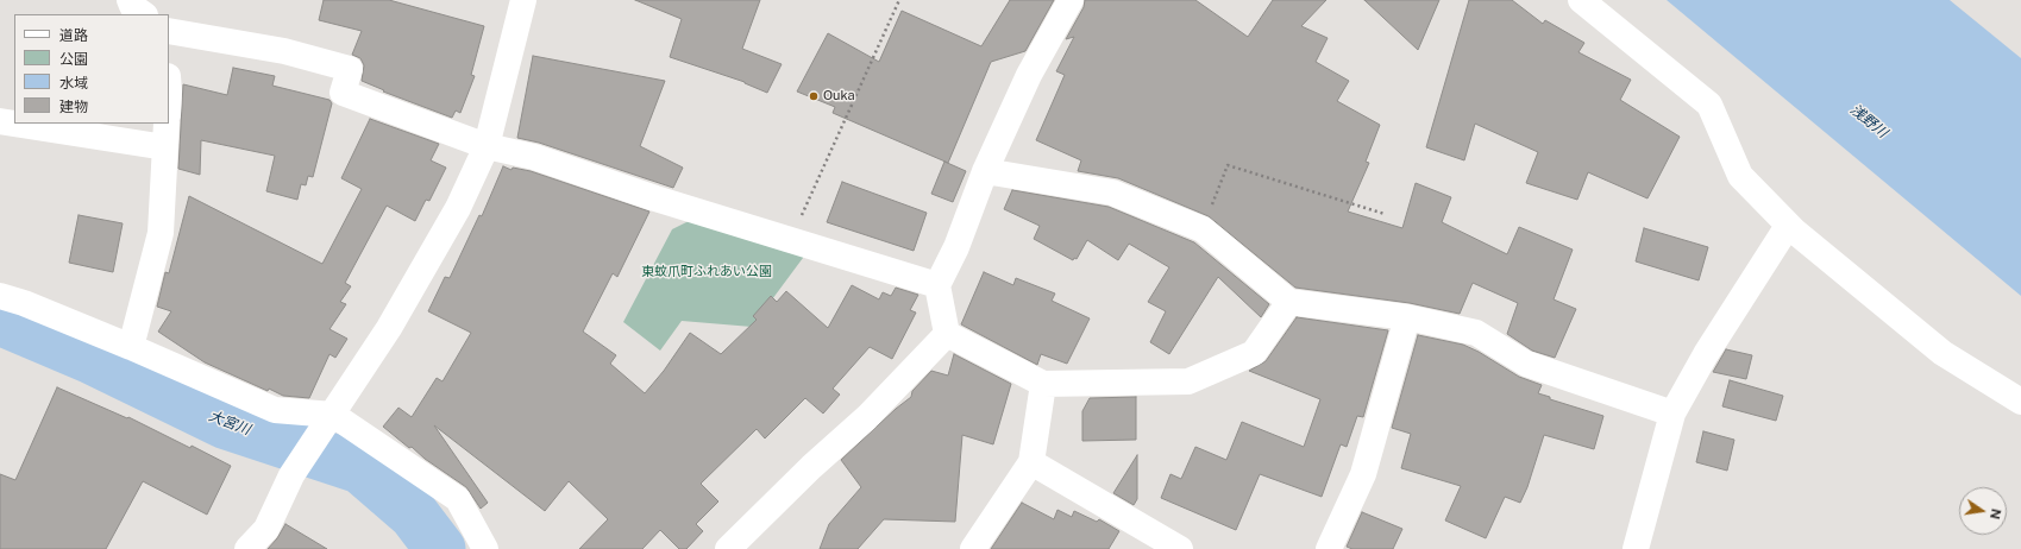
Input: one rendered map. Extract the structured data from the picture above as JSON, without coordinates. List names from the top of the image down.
{
  "water": ["浅野川", "大宮川"],
  "parks": ["東蚊爪町ふれあい公園"],
  "places": ["Ouka"],
  "legend": [
    "道路",
    "公園",
    "水域",
    "建物"
  ],
  "north": "right"
}
